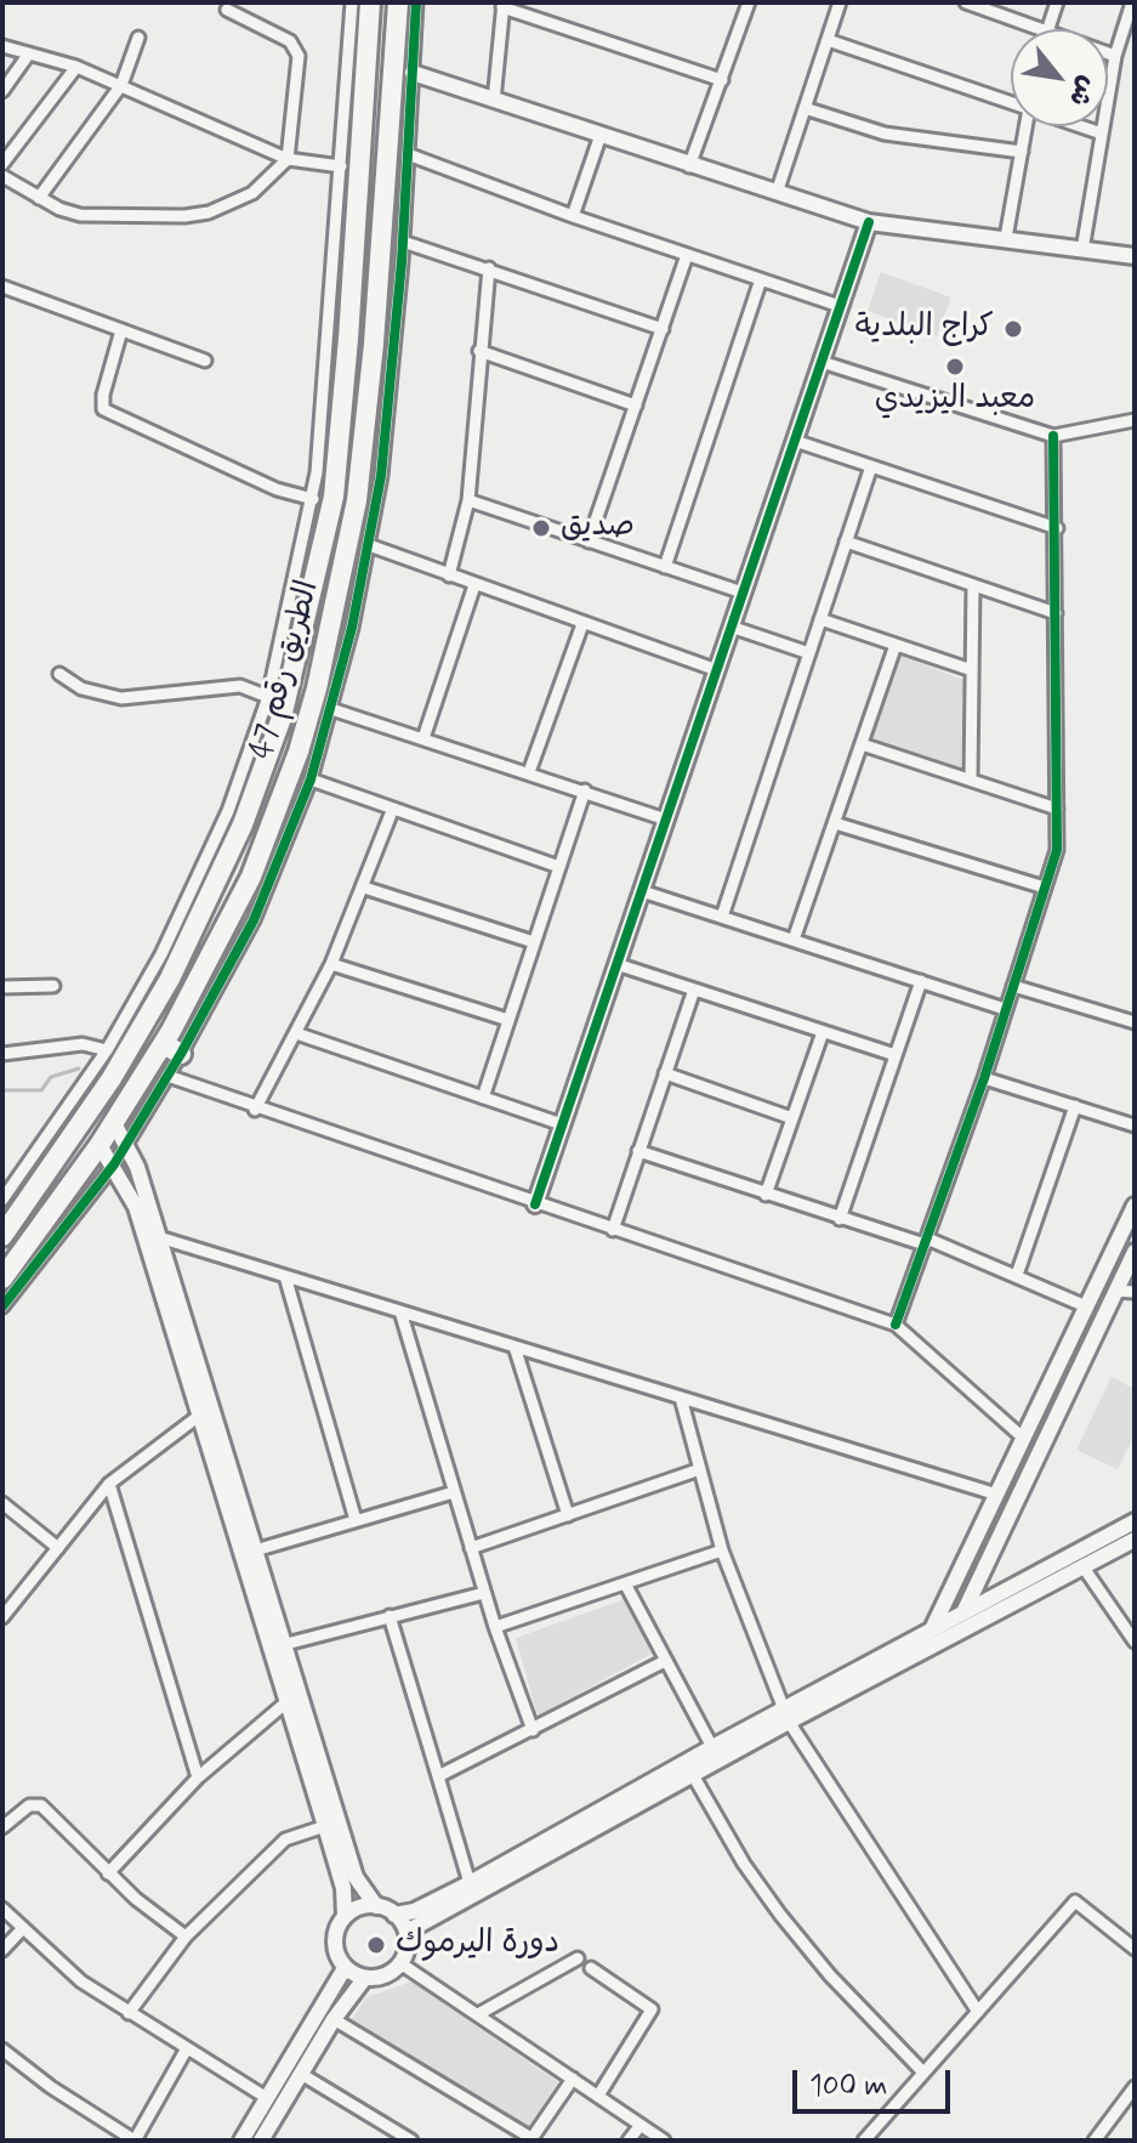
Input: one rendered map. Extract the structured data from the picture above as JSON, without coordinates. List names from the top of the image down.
{
  "streets": {
    "highway": ["الطريق رقم 47"]
  },
  "places": [
    "كراج البلدية",
    "معبد اليزيدي",
    "صديق",
    "دورة اليرموك"
  ],
  "scale_bar": "100 m",
  "north": "bottom right"
}
